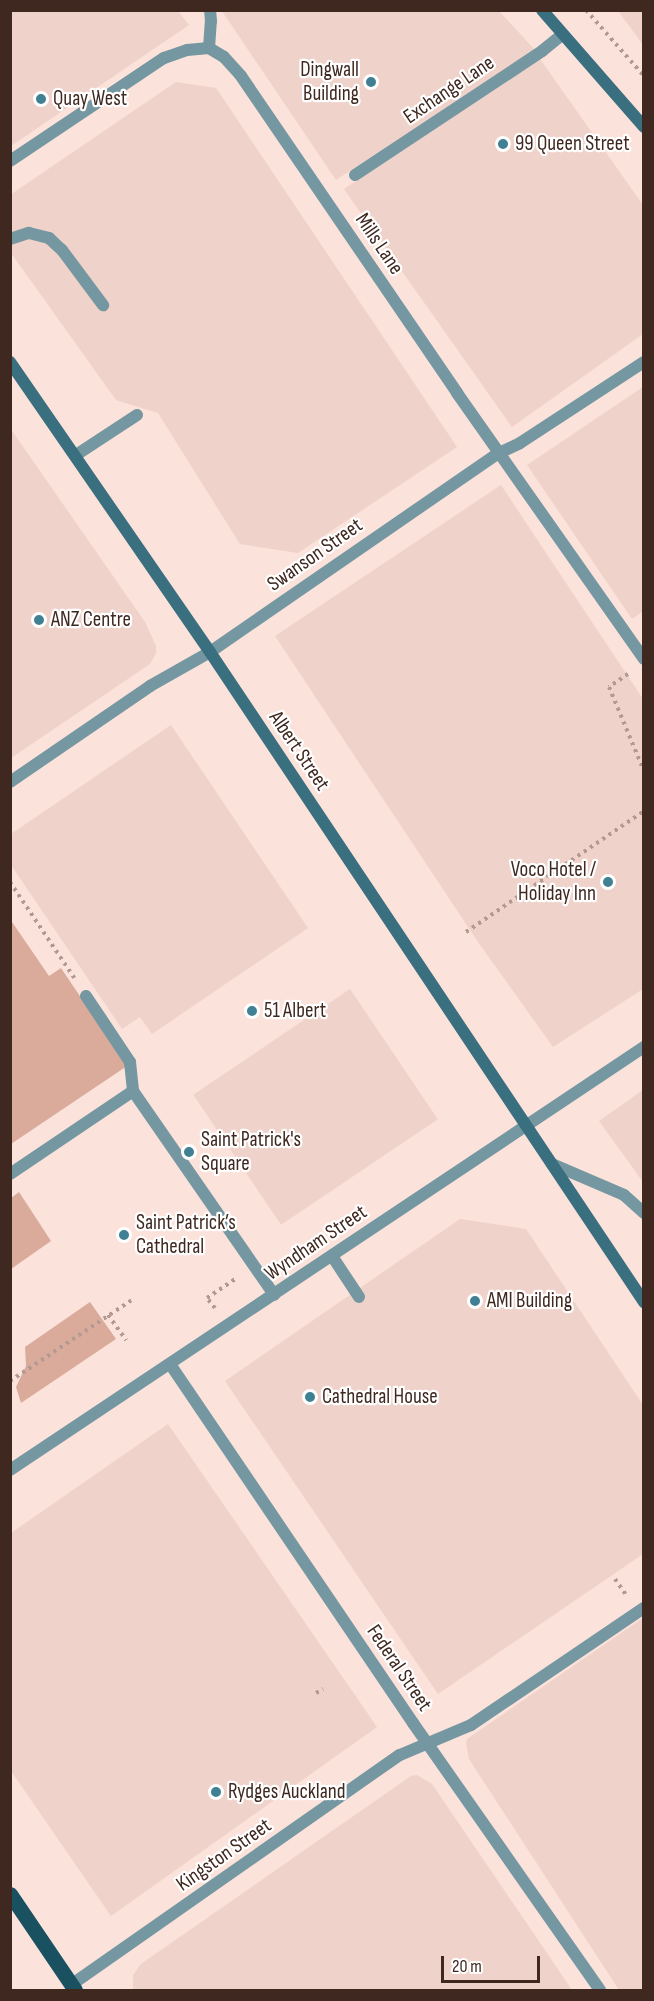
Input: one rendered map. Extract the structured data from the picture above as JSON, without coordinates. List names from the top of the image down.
{
  "streets": {
    "street": [
      "Exchange Lane",
      "Mills Lane",
      "Swanson Street",
      "Albert Street",
      "Wyndham Street",
      "Federal Street",
      "Kingston Street"
    ]
  },
  "crossings": [
    ["Mills Lane", "Swanson Street"],
    ["Swanson Street", "Albert Street"],
    ["Albert Street", "Wyndham Street"],
    ["Wyndham Street", "Federal Street"],
    ["Federal Street", "Kingston Street"]
  ],
  "places": [
    "Dingwall Building",
    "Quay West",
    "99 Queen Street",
    "ANZ Centre",
    "Voco Hotel / Holiday Inn",
    "51 Albert",
    "Saint Patrick's Square",
    "Saint Patrick’s Cathedral",
    "AMI Building",
    "Cathedral House",
    "Rydges Auckland"
  ],
  "scale_bar": "20 m"
}
